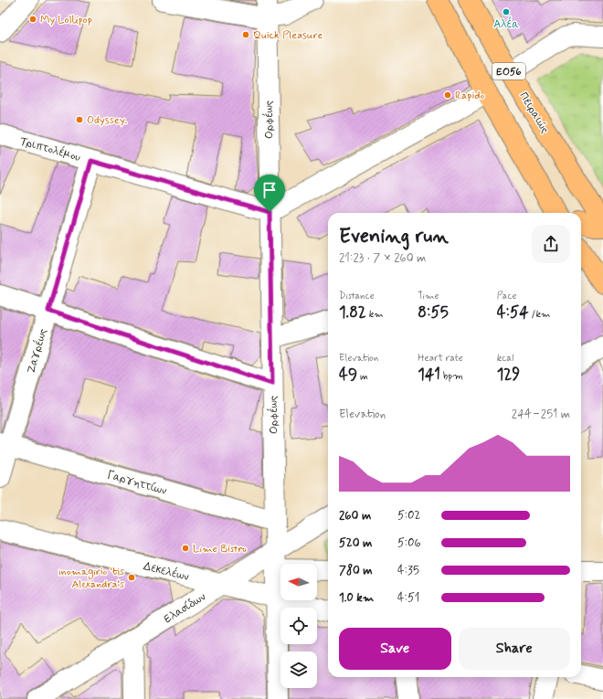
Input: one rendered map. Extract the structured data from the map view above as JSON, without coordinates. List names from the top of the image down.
{
  "streets": {
    "main road": ["ΕΟ56", "Πειραιώς"],
    "street": [
      "Ορφέως",
      "Τριπτολέμου",
      "Ζαγρέως",
      "Γαργηττίων",
      "Δεκελέων",
      "Ελασίδων"
    ]
  },
  "crossings": [
    ["Ορφέως", "Τριπτολέμου"],
    ["Ορφέως", "Γαργηττίων"],
    ["Ορφέως", "Δεκελέων"],
    ["Ορφέως", "Ελασίδων"],
    ["Τριπτολέμου", "Ζαγρέως"],
    ["Ζαγρέως", "Γαργηττίων"],
    ["Δεκελέων", "Ελασίδων"]
  ],
  "places": [
    "Αλέα",
    "My Lollipop",
    "Quick Pleasure",
    "Rapido",
    "Odyssey.",
    "Lime Bistro",
    "inomagirio ‘tis Alexandra’s"
  ],
  "north": "left",
  "page": {
    "heading": ["Evening run", "21:23 · 7 × 260 m"],
    "stats": [
      ["Distance", "1.82 km"],
      ["Time", "8:55"],
      ["Pace", "4:54 /km"],
      ["Elevation", "49 m"],
      ["Heart rate", "141 bpm"],
      ["kcal", "129"]
    ],
    "chart": ["Elevation", "244–251 m"],
    "list": [
      {
        "name": "260 m",
        "note": "5:02"
      },
      {
        "name": "520 m",
        "note": "5:06"
      },
      {
        "name": "780 m",
        "note": "4:35"
      },
      {
        "name": "1.0 km",
        "note": "4:51"
      }
    ],
    "buttons": ["Save", "Share"]
  }
}
